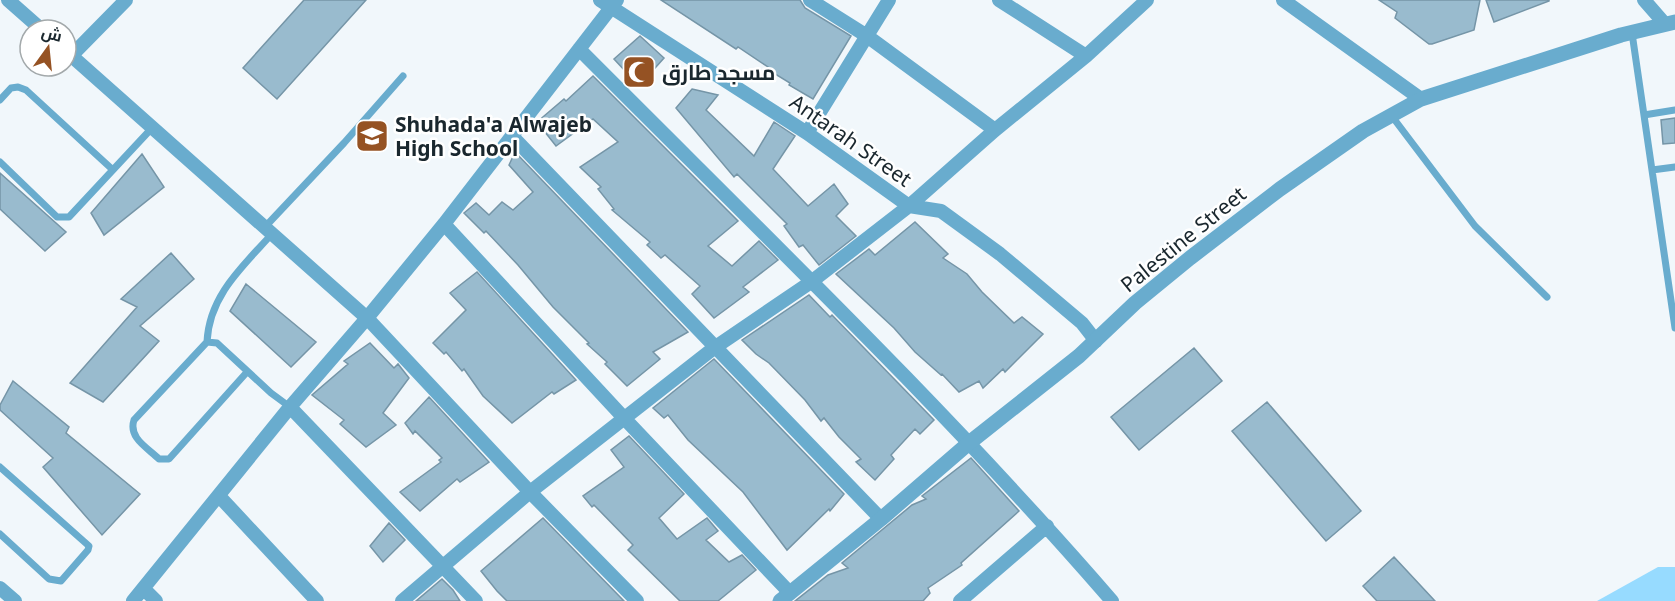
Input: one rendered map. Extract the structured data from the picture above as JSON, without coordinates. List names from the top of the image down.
{
  "streets": {
    "street": ["Antarah Street", "Palestine Street"]
  },
  "crossings": [
    ["Antarah Street", "Palestine Street"]
  ],
  "places": {
    "mosque": ["مسجد طارق"],
    "school or university": ["Shuhada'a Alwajeb High School"]
  },
  "north": "top"
}
